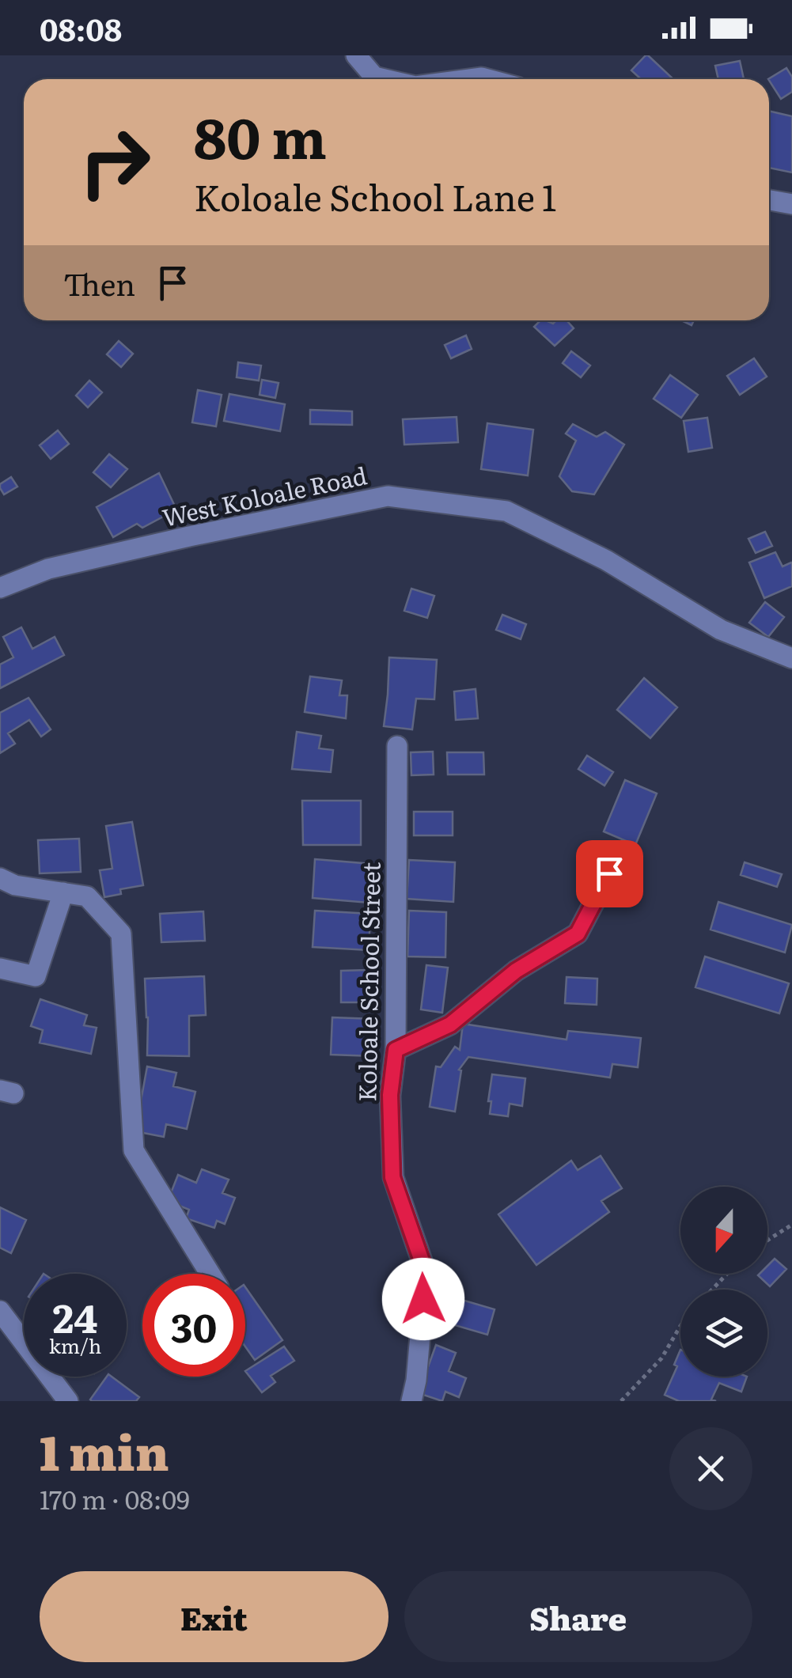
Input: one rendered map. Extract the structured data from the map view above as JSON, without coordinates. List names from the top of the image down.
{
  "streets": {
    "street": ["West Koloale Road", "Koloale School Street"]
  },
  "north": "bottom",
  "page": {
    "status": "08:08",
    "turn": ["80 m", "Koloale School Lane 1"],
    "then": "Then",
    "speed": "24 km/h",
    "limit": "30",
    "heading": ["1 min", "170 m · 08:09"],
    "buttons": ["Exit", "Share"]
  }
}
